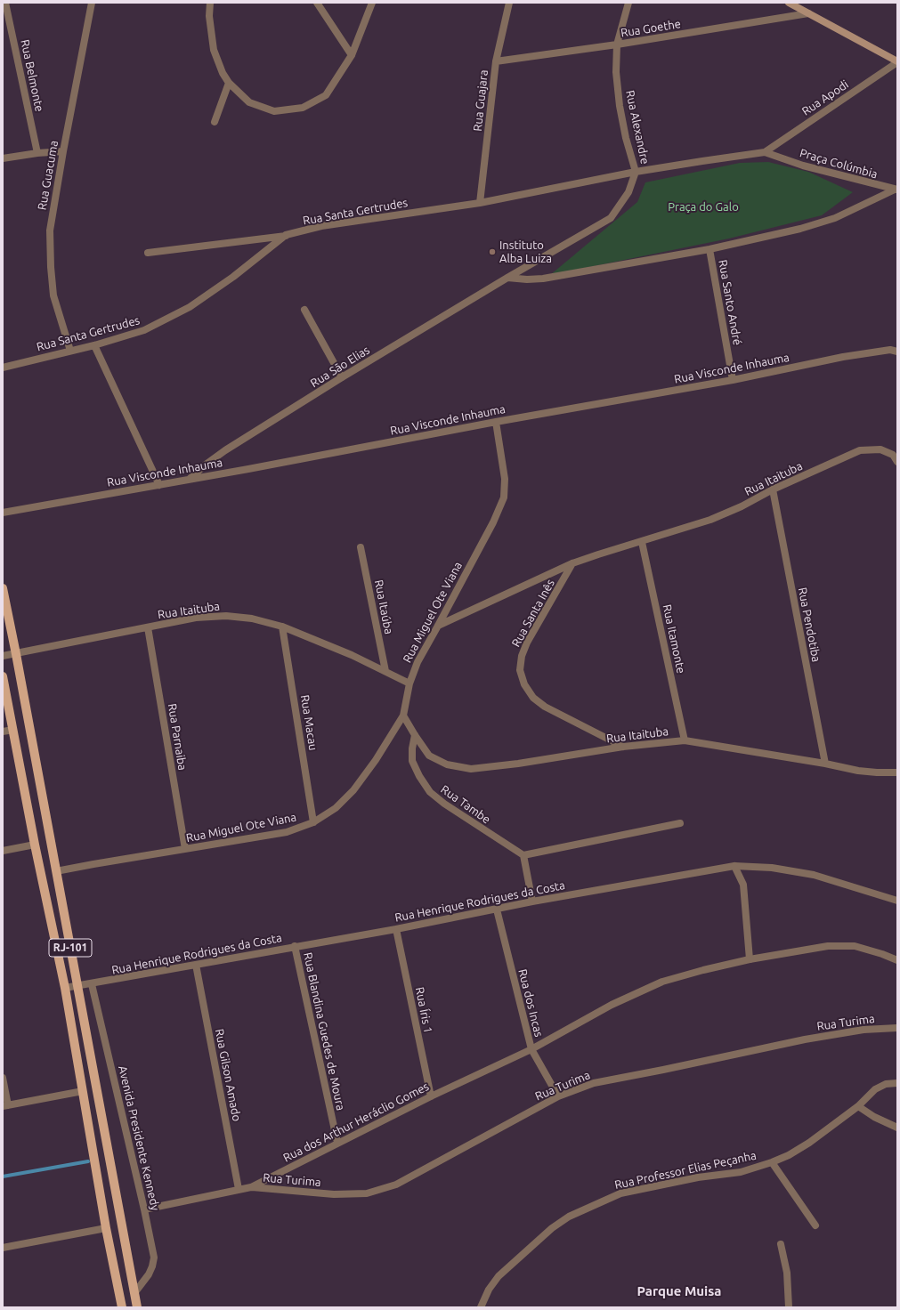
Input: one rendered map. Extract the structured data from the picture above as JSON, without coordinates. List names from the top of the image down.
{
  "streets": {
    "main road": ["RJ-101"],
    "street": [
      "Rua Goethe",
      "Rua Belmonte",
      "Rua Apodi",
      "Rua Guajara",
      "Rua Alexandre",
      "Praça Colúmbia",
      "Rua Guacuma",
      "Rua Santa Gertrudes",
      "Rua Santo André",
      "Rua Sāo Elias",
      "Rua Visconde Inhauma",
      "Rua Itaituba",
      "Rua Itaúba",
      "Rua Miguel Ote Viana",
      "Rua Santa Inês",
      "Rua Pendotiba",
      "Rua Itamonte",
      "Rua Macau",
      "Rua Parnaiba",
      "Rua Tambe",
      "Rua Henrique Rodrigues da Costa",
      "Rua dos Incas",
      "Rua Íris 1",
      "Rua Turima",
      "Rua Blandina Guedes de Moura",
      "Rua Gilson Amado",
      "Rua dos Arthur Heráclio Gomes",
      "Avenida Presidente Kennedy",
      "Rua Professor Elias Peçanha"
    ]
  },
  "crossings": [
    ["Rua Goethe", "Rua Guajara"],
    ["Rua Goethe", "Rua Alexandre"],
    ["Rua Apodi", "Praça Colúmbia"],
    ["Rua Guajara", "Rua Santa Gertrudes"],
    ["Rua Alexandre", "Praça Colúmbia"],
    ["Rua Alexandre", "Rua Santa Gertrudes"],
    ["Praça Colúmbia", "Rua Santa Gertrudes"],
    ["Praça Colúmbia", "Rua Santo André"],
    ["Praça Colúmbia", "Rua Sāo Elias"],
    ["Rua Guacuma", "Rua Santa Gertrudes"],
    ["Rua Santo André", "Rua Visconde Inhauma"],
    ["Rua Sāo Elias", "Rua Visconde Inhauma"],
    ["Rua Visconde Inhauma", "Rua Miguel Ote Viana"],
    ["Rua Itaituba", "Rua Itaúba"],
    ["Rua Itaituba", "Rua Miguel Ote Viana"],
    ["Rua Itaituba", "Rua Santa Inês"],
    ["Rua Itaituba", "Rua Pendotiba"],
    ["Rua Itaituba", "Rua Itamonte"],
    ["Rua Itaituba", "Rua Macau"],
    ["Rua Itaituba", "Rua Parnaiba"],
    ["Rua Itaituba", "Rua Tambe"],
    ["Rua Itaituba", "RJ-101"],
    ["Rua Miguel Ote Viana", "Rua Macau"],
    ["Rua Miguel Ote Viana", "Rua Parnaiba"],
    ["Rua Miguel Ote Viana", "RJ-101"],
    ["Rua Henrique Rodrigues da Costa", "RJ-101"],
    ["Rua Henrique Rodrigues da Costa", "Rua dos Incas"],
    ["Rua Henrique Rodrigues da Costa", "Rua Íris 1"],
    ["Rua Henrique Rodrigues da Costa", "Rua Blandina Guedes de Moura"],
    ["Rua Henrique Rodrigues da Costa", "Rua Gilson Amado"],
    ["Rua Henrique Rodrigues da Costa", "Avenida Presidente Kennedy"],
    ["RJ-101", "Avenida Presidente Kennedy"],
    ["Rua dos Incas", "Rua Turima"],
    ["Rua dos Incas", "Rua dos Arthur Heráclio Gomes"],
    ["Rua Íris 1", "Rua dos Arthur Heráclio Gomes"],
    ["Rua Turima", "Rua dos Arthur Heráclio Gomes"],
    ["Rua Blandina Guedes de Moura", "Rua dos Arthur Heráclio Gomes"],
    ["Rua Gilson Amado", "Rua dos Arthur Heráclio Gomes"],
    ["Rua dos Arthur Heráclio Gomes", "Avenida Presidente Kennedy"]
  ],
  "districts": ["Parque Muisa"],
  "parks": ["Praça do Galo"],
  "places": ["Instituto Alba Luiza"]
}
